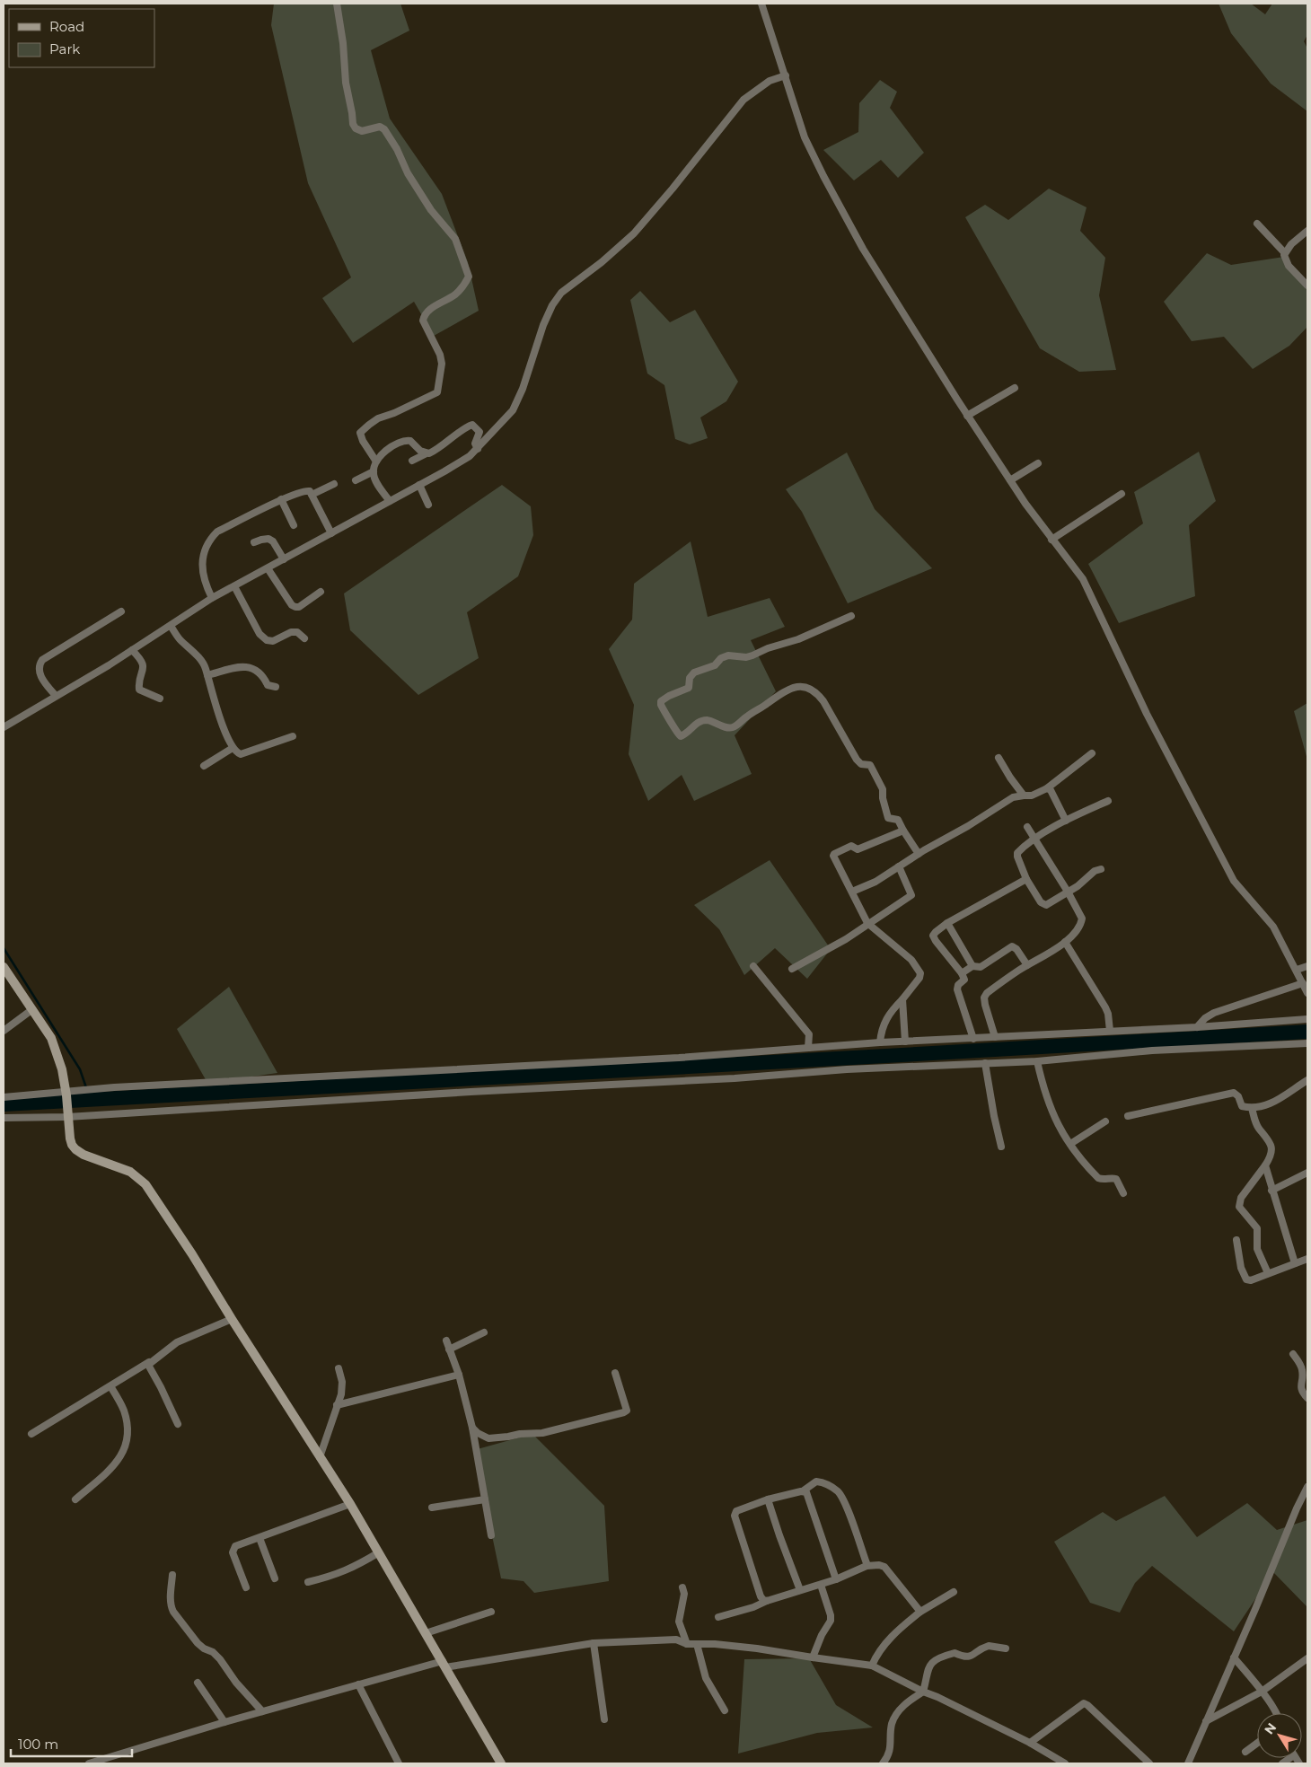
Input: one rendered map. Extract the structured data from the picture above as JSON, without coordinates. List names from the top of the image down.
{
  "legend": ["Road", "Park"],
  "scale_bar": "100 m",
  "north": "top left"
}
